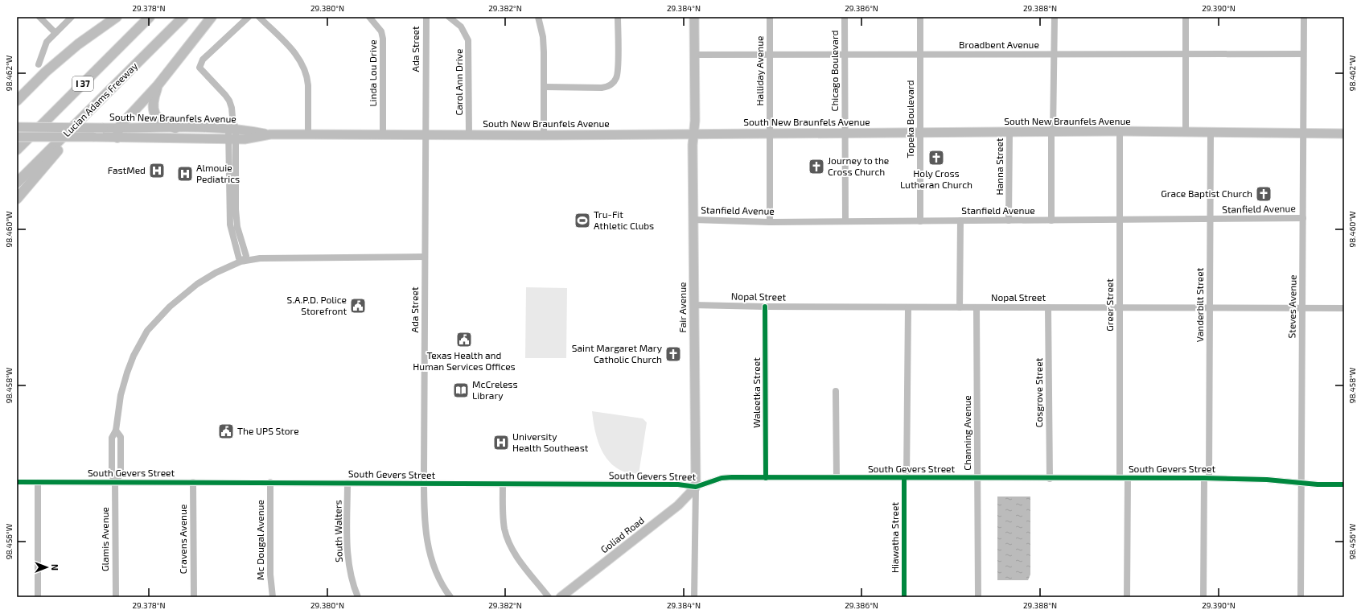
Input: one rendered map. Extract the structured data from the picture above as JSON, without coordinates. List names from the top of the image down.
{
  "streets": {
    "highway": ["I 37", "Lucian Adams Freeway"],
    "main road": ["South New Braunfels Avenue", "Fair Avenue", "Goliad Road"],
    "street": [
      "Broadbent Avenue",
      "Ada Street",
      "Halliday Avenue",
      "Chicago Boulevard",
      "Linda Lou Drive",
      "Carol Ann Drive",
      "Topeka Boulevard",
      "Hanna Street",
      "Stanfield Avenue",
      "Nopal Street",
      "Greer Street",
      "Vanderbilt Street",
      "Steves Avenue",
      "Waleetka Street",
      "Cosgrove Street",
      "Channing Avenue",
      "South Gevers Street",
      "South Walters",
      "Hiawatha Street",
      "Glamis Avenue",
      "Cravens Avenue",
      "Mc Dougal Avenue"
    ]
  },
  "crossings": [
    ["Broadbent Avenue", "Halliday Avenue"],
    ["Broadbent Avenue", "Chicago Boulevard"],
    ["Broadbent Avenue", "Topeka Boulevard"],
    ["Broadbent Avenue", "Steves Avenue"],
    ["Broadbent Avenue", "Fair Avenue"],
    ["Ada Street", "South New Braunfels Avenue"],
    ["Ada Street", "South Gevers Street"],
    ["Halliday Avenue", "South New Braunfels Avenue"],
    ["Halliday Avenue", "Stanfield Avenue"],
    ["Chicago Boulevard", "South New Braunfels Avenue"],
    ["Chicago Boulevard", "Stanfield Avenue"],
    ["Linda Lou Drive", "South New Braunfels Avenue"],
    ["Carol Ann Drive", "South New Braunfels Avenue"],
    ["South New Braunfels Avenue", "Topeka Boulevard"],
    ["South New Braunfels Avenue", "Hanna Street"],
    ["South New Braunfels Avenue", "Greer Street"],
    ["South New Braunfels Avenue", "Vanderbilt Street"],
    ["South New Braunfels Avenue", "Steves Avenue"],
    ["South New Braunfels Avenue", "Fair Avenue"],
    ["Topeka Boulevard", "Stanfield Avenue"],
    ["Hanna Street", "Stanfield Avenue"],
    ["Stanfield Avenue", "Greer Street"],
    ["Stanfield Avenue", "Vanderbilt Street"],
    ["Stanfield Avenue", "Steves Avenue"],
    ["Stanfield Avenue", "Fair Avenue"],
    ["Nopal Street", "Greer Street"],
    ["Nopal Street", "Vanderbilt Street"],
    ["Nopal Street", "Steves Avenue"],
    ["Nopal Street", "Fair Avenue"],
    ["Nopal Street", "Waleetka Street"],
    ["Nopal Street", "Cosgrove Street"],
    ["Nopal Street", "Channing Avenue"],
    ["Nopal Street", "Hiawatha Street"],
    ["Greer Street", "South Gevers Street"],
    ["Vanderbilt Street", "South Gevers Street"],
    ["Steves Avenue", "South Gevers Street"],
    ["Fair Avenue", "South Gevers Street"],
    ["Fair Avenue", "Goliad Road"],
    ["Waleetka Street", "South Gevers Street"],
    ["Cosgrove Street", "South Gevers Street"],
    ["Channing Avenue", "South Gevers Street"],
    ["South Gevers Street", "South Walters"],
    ["South Gevers Street", "Goliad Road"],
    ["South Gevers Street", "Hiawatha Street"],
    ["South Gevers Street", "Glamis Avenue"],
    ["South Gevers Street", "Cravens Avenue"],
    ["South Gevers Street", "Mc Dougal Avenue"]
  ],
  "places": {
    "church": [
      "Holy Cross Lutheran Church",
      "Journey to the Cross Church",
      "Grace Baptist Church",
      "Saint Margaret Mary Catholic Church"
    ],
    "hospital": ["FastMed", "Almouie Pediatrics", "University Health Southeast"],
    "sports": ["Tru-Fit Athletic Clubs"],
    "public building": ["S.A.P.D. Police Storefront", "Texas Health and Human Services Offices", "The UPS Store"],
    "library": ["McCreless Library"]
  },
  "north": "right",
  "coordinates": [
    "29.378°N",
    "29.380°N",
    "29.382°N",
    "29.384°N",
    "29.386°N",
    "29.388°N",
    "29.390°N",
    "98.462°W",
    "98.460°W",
    "98.458°W",
    "98.456°W"
  ]
}
